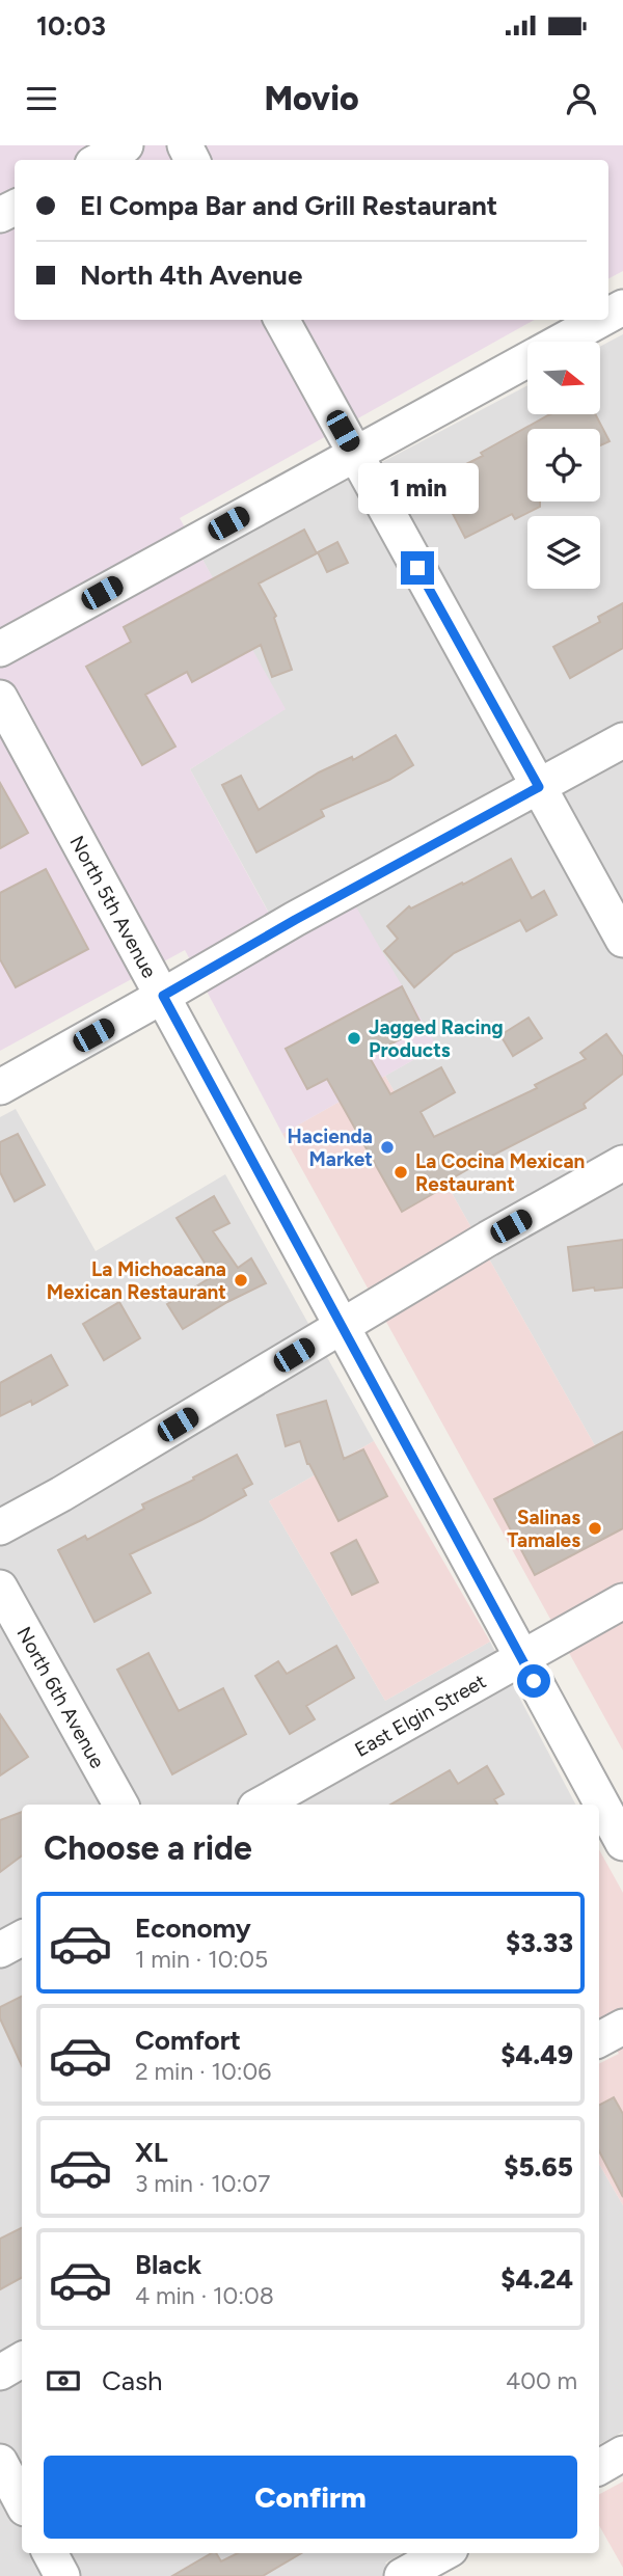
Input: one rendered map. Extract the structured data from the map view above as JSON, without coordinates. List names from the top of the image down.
{
  "streets": {
    "street": ["North 5th Avenue", "North 6th Avenue", "East Elgin Street"]
  },
  "crossings": [
    ["North 5th Avenue", "East Elgin Street"]
  ],
  "places": [
    "Jagged Racing Products",
    "Hacienda Market",
    "La Cocina Mexican Restaurant",
    "La Michoacana Mexican Restaurant",
    "Salinas Tamales"
  ],
  "north": "right",
  "page": {
    "status": "10:03",
    "header": "Movio",
    "banner": ["El Compa Bar and Grill Restaurant", "North 4th Avenue"],
    "bubble": "1 min",
    "heading": "Choose a ride",
    "list": [
      {
        "name": "Economy",
        "note": "1 min · 10:05",
        "value": "$3.33"
      },
      {
        "name": "Comfort",
        "note": "2 min · 10:06",
        "value": "$4.49"
      },
      {
        "name": "XL",
        "note": "3 min · 10:07",
        "value": "$5.65"
      },
      {
        "name": "Black",
        "note": "4 min · 10:08",
        "value": "$4.24"
      }
    ],
    "pay": ["Cash", "400 m"],
    "buttons": "Confirm"
  }
}
